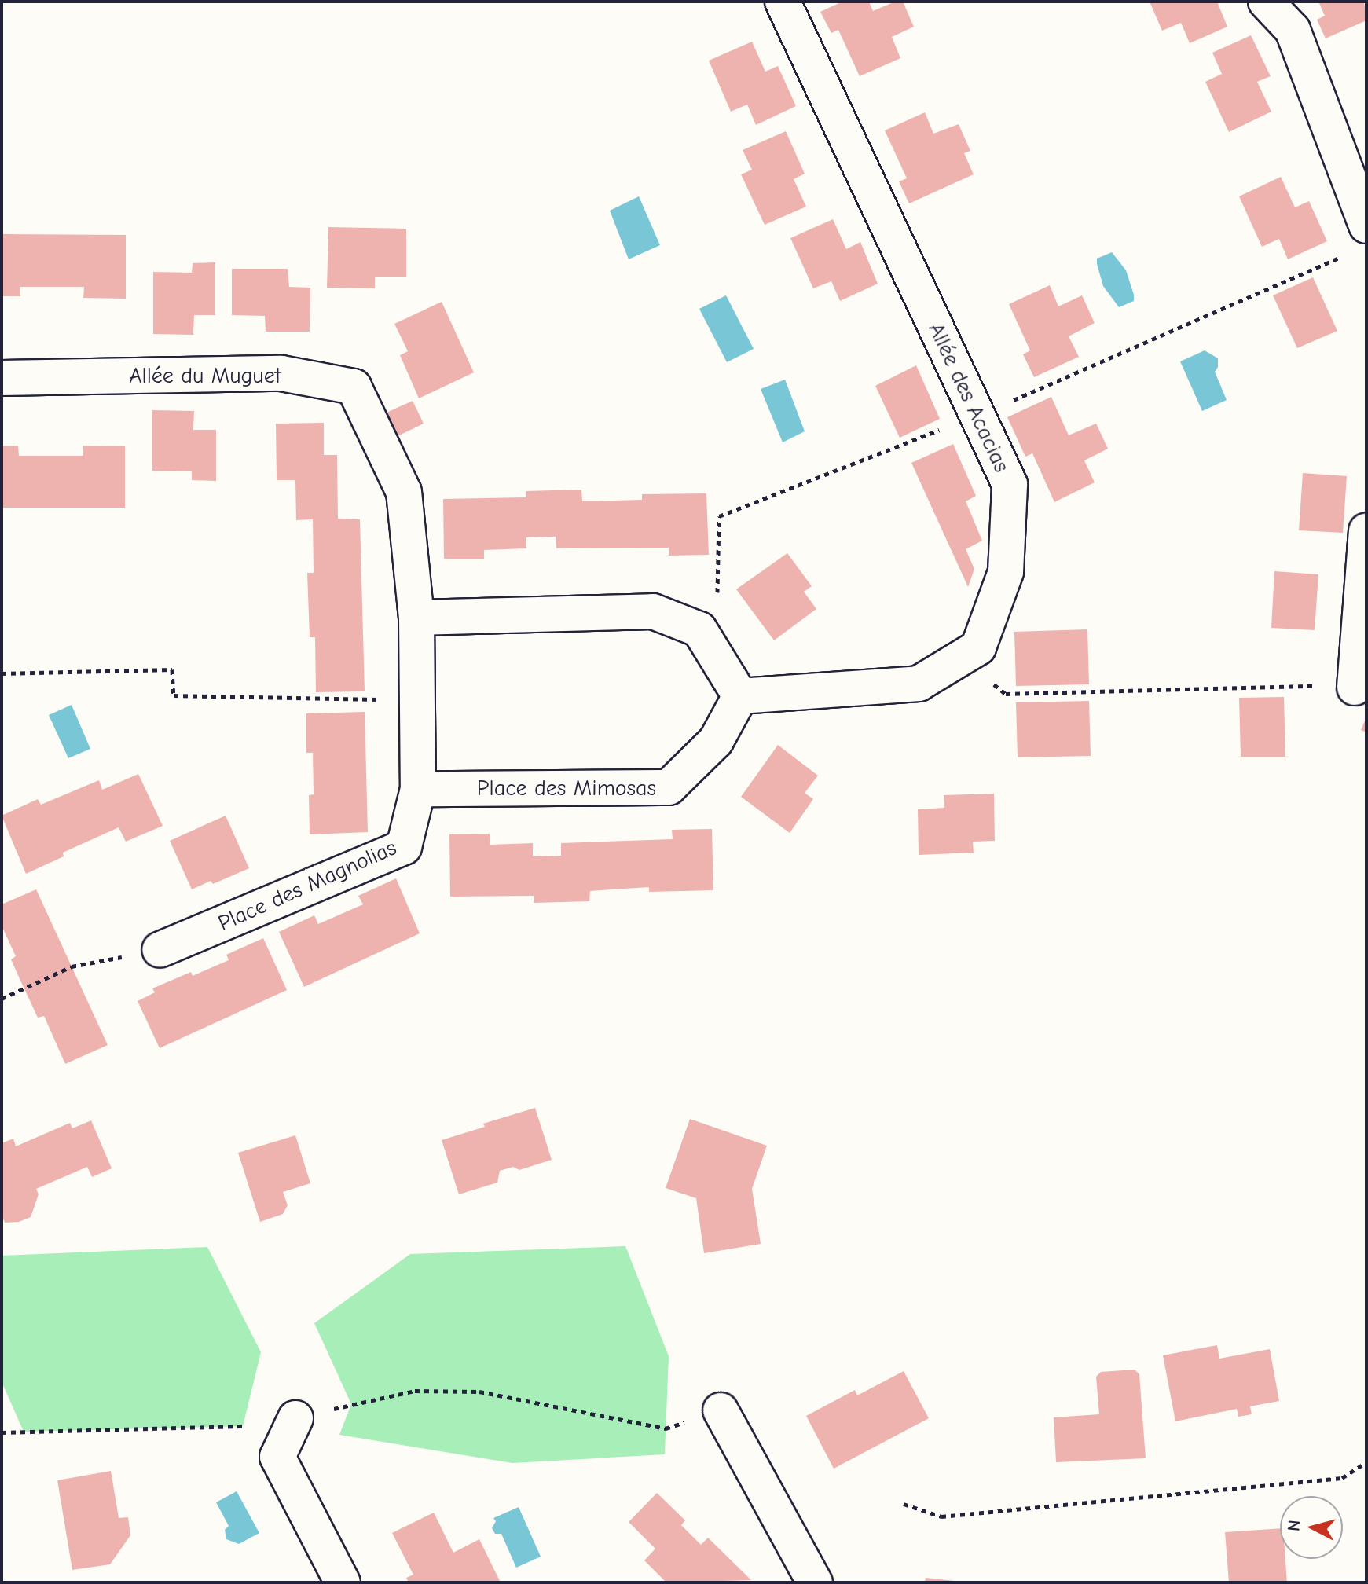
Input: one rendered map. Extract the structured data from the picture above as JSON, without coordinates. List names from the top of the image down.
{
  "streets": {
    "street": [
      "Allée du Muguet",
      "Allée des Acacias",
      "Place des Mimosas",
      "Place des Magnolias"
    ]
  },
  "crossings": [
    ["Allée des Acacias", "Place des Mimosas"],
    ["Place des Mimosas", "Place des Magnolias"]
  ],
  "north": "left"
}
